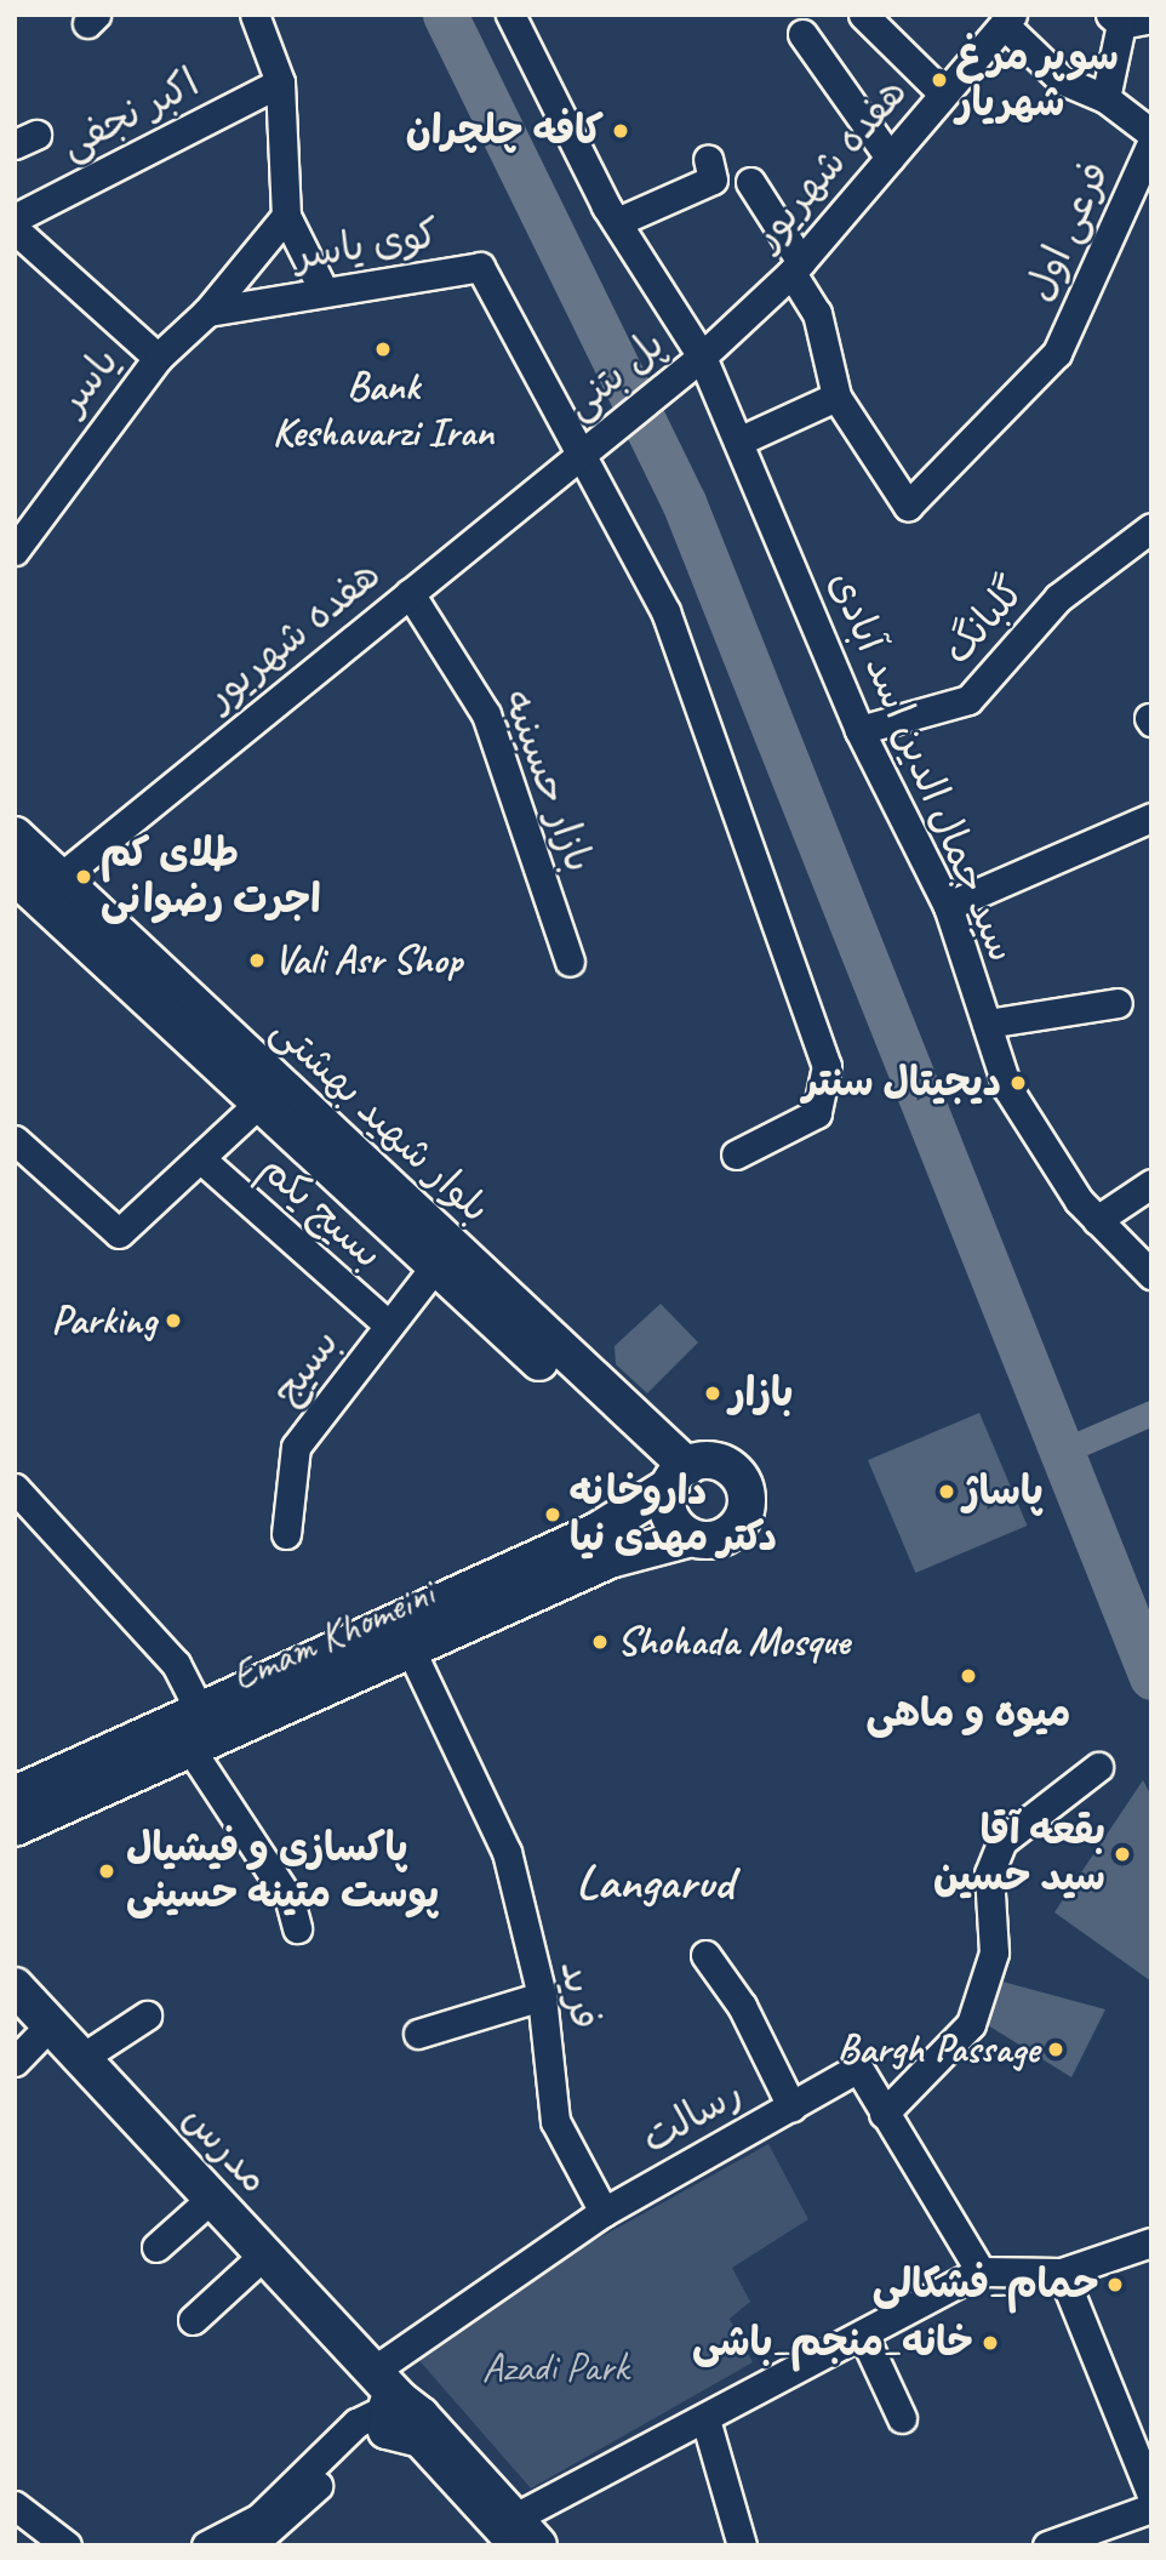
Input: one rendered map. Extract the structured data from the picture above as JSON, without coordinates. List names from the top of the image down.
{
  "streets": {
    "main road": ["بلوار شهید بهشتی", "Emam Khomeini", "مدرس"],
    "street": [
      "اکبر نجفی",
      "هفده شهریور",
      "فرعی اول",
      "کوی یاسر",
      "پل بتنی",
      "یاسر",
      "گلبانگ",
      "سید جمال الدین اسد آبادی",
      "بازار حسینیه",
      "بسیج یکم",
      "بسیج",
      "فرید",
      "رسالت"
    ]
  },
  "crossings": [
    ["هفده شهریور", "کوی یاسر"],
    ["هفده شهریور", "پل بتنی"],
    ["هفده شهریور", "سید جمال الدین اسد آبادی"],
    ["هفده شهریور", "بازار حسینیه"],
    ["هفده شهریور", "بلوار شهید بهشتی"],
    ["کوی یاسر", "پل بتنی"],
    ["کوی یاسر", "یاسر"],
    ["پل بتنی", "سید جمال الدین اسد آبادی"],
    ["گلبانگ", "سید جمال الدین اسد آبادی"],
    ["بلوار شهید بهشتی", "بسیج"],
    ["بلوار شهید بهشتی", "Emam Khomeini"],
    ["بسیج یکم", "بسیج"],
    ["Emam Khomeini", "فرید"],
    ["فرید", "رسالت"],
    ["رسالت", "مدرس"]
  ],
  "districts": ["Langarud"],
  "parks": ["Azadi Park"],
  "places": [
    "سوپر مرغ شهریار",
    "کافه چلچران",
    "Bank Keshavarzi Iran",
    "طلای کم اجرت رضوانی",
    "Vali Asr Shop",
    "دیجیتال سنتر",
    "Parking",
    "بازار",
    "پاساژ",
    "داروخانه دکتر مهدی نیا",
    "Shohada Mosque",
    "میوه و ماهی",
    "بقعه آقا سید حسین",
    "پاکسازی و فیشیال پوست متینه حسینی",
    "Bargh Passage",
    "حمام_فشکالی",
    "خانه_منجم_باشی"
  ]
}
